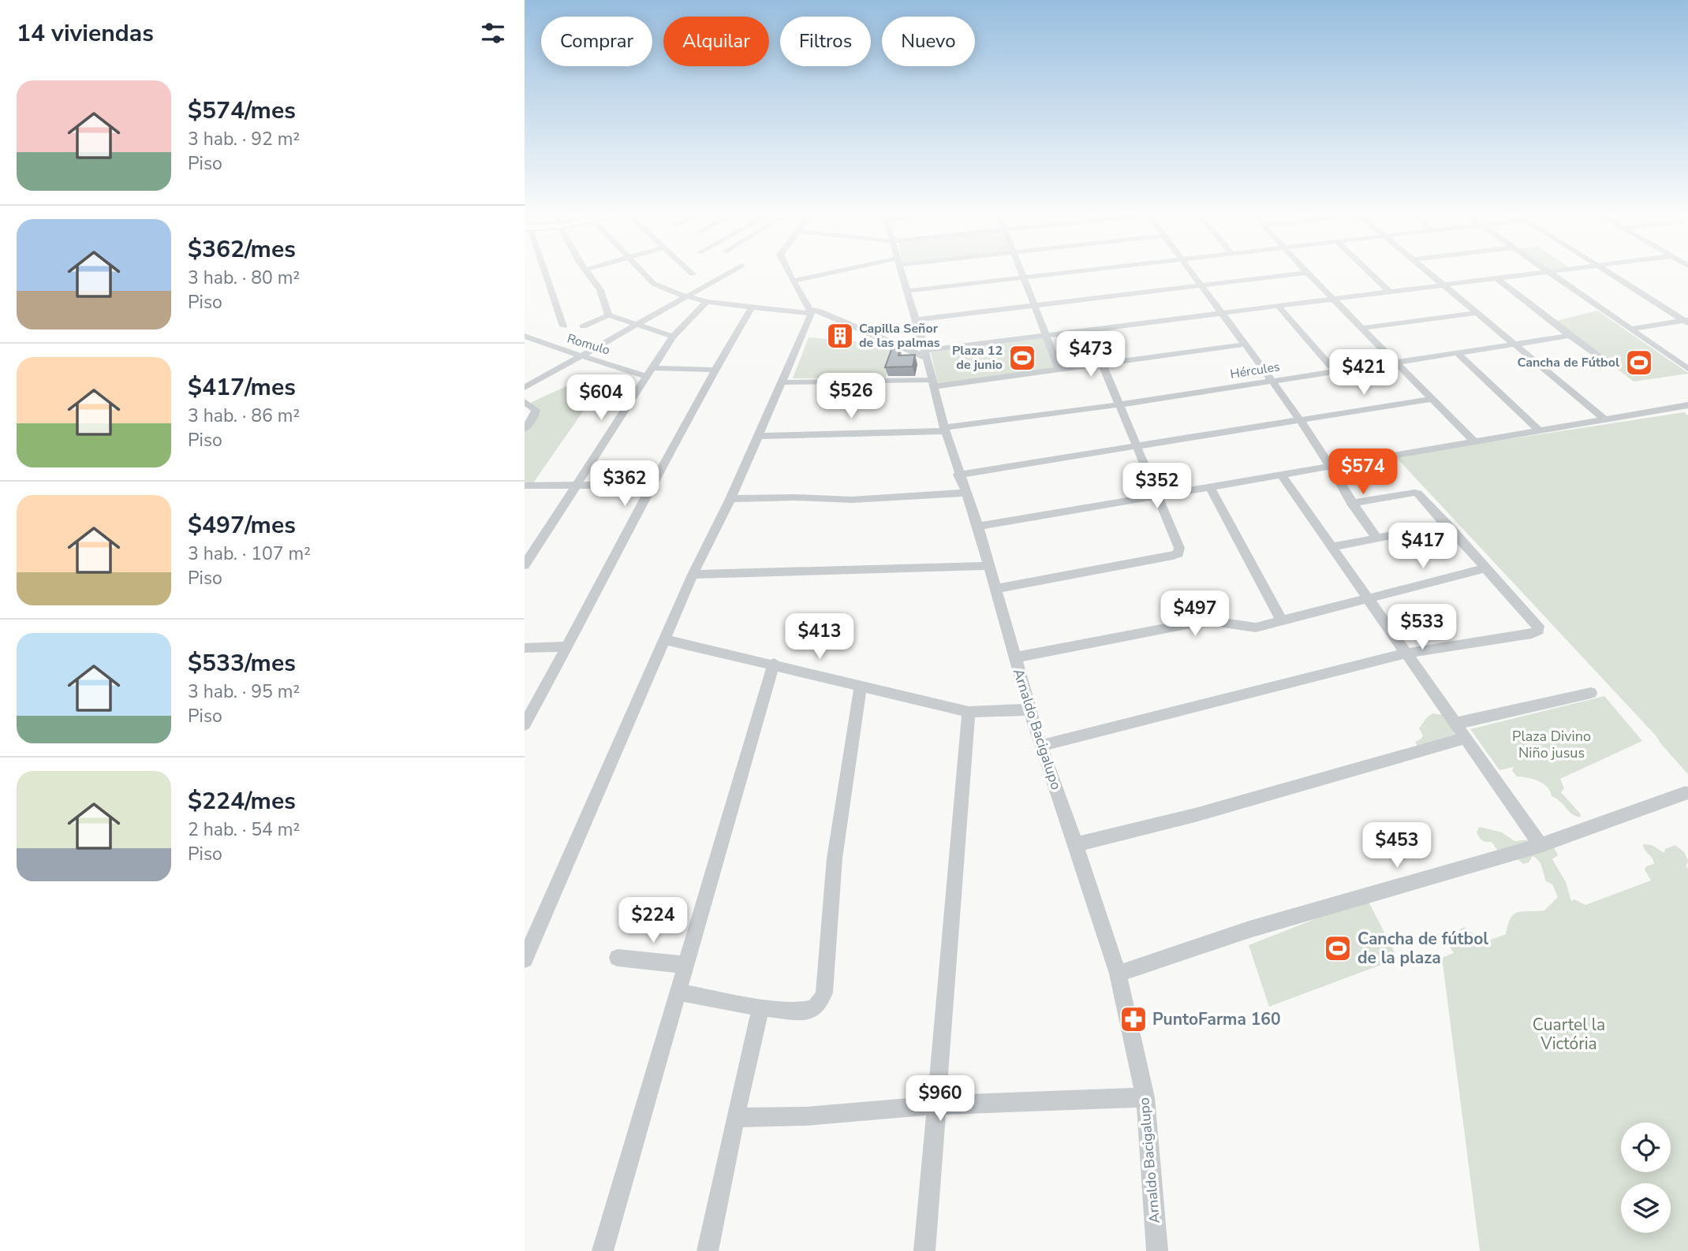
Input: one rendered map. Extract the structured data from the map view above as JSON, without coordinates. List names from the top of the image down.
{
  "streets": {
    "street": ["Romulo", "Hércules", "Arnaldo Bacigalupo"]
  },
  "crossings": [
    ["Hércules", "Arnaldo Bacigalupo"]
  ],
  "parks": ["Plaza Divino Niño jusus", "Cuartel la Victória"],
  "places": {
    "building": ["Capilla Señor de las palmas"],
    "sports": ["Plaza 12 de junio", "Cancha de Fútbol", "Cancha de fútbol de la plaza"],
    "pharmacy": ["PuntoFarma 160"]
  },
  "page": {
    "heading": "14 viviendas",
    "chip": [
      "Comprar",
      "Alquilar",
      "Filtros",
      "Nuevo"
    ],
    "list": [
      {
        "name": "$574/mes",
        "note": "3 hab. · 92 m² · Piso"
      },
      {
        "name": "$362/mes",
        "note": "3 hab. · 80 m² · Piso"
      },
      {
        "name": "$417/mes",
        "note": "3 hab. · 86 m² · Piso"
      },
      {
        "name": "$497/mes",
        "note": "3 hab. · 107 m² · Piso"
      },
      {
        "name": "$533/mes",
        "note": "3 hab. · 95 m² · Piso"
      },
      {
        "name": "$224/mes",
        "note": "2 hab. · 54 m² · Piso"
      }
    ],
    "price": [
      "$473",
      "$421",
      "$526",
      "$604",
      "$574",
      "$362",
      "$352",
      "$417",
      "$497",
      "$533",
      "$413",
      "$453",
      "$224",
      "$960"
    ]
  }
}
